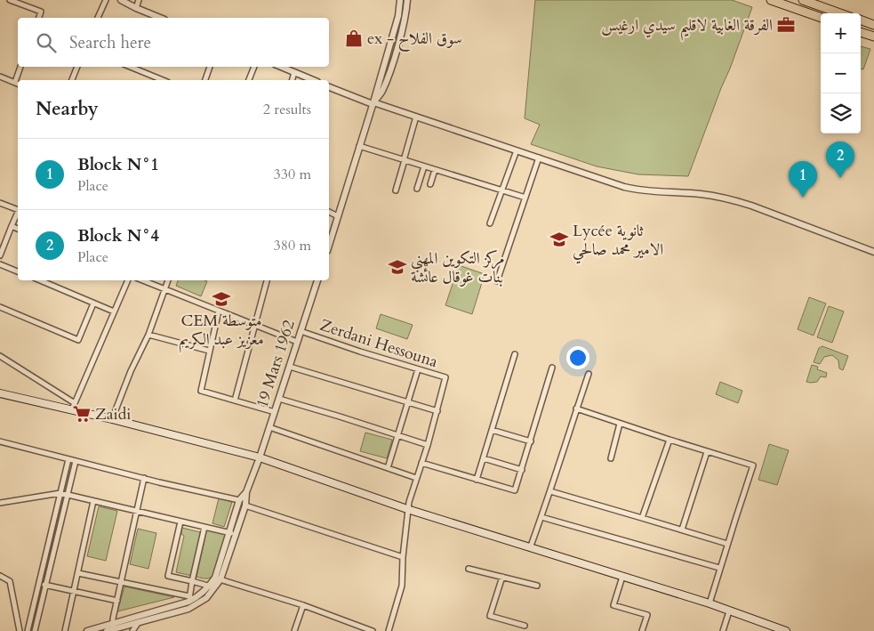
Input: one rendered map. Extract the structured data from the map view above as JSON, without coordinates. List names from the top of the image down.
{
  "streets": {
    "street": ["Zerdani Hessouna", "19 Mars 1962"]
  },
  "crossings": [
    ["Zerdani Hessouna", "19 Mars 1962"]
  ],
  "places": {
    "office": ["الفرقة الغابية لاقليم سيدي ارغيس"],
    "shop": ["ex - سوق الفلاح"],
    "school or university": ["Lycée ثانوية الامير محمد صالحي", "مركز التكوين المهني بنات غوقال عائشة", "CEM متوسطة معزيز عبد الكريم"],
    "supermarket": ["Zaidi"]
  },
  "page": {
    "map_buttons": ["+", "−"],
    "search": "Search here",
    "heading": ["Nearby", "2 results"],
    "list": [
      {
        "mark": "1",
        "name": "Block N°1",
        "note": "Place",
        "value": "330 m"
      },
      {
        "mark": "2",
        "name": "Block N°4",
        "note": "Place",
        "value": "380 m"
      }
    ],
    "pins": ["2", "1"]
  }
}
